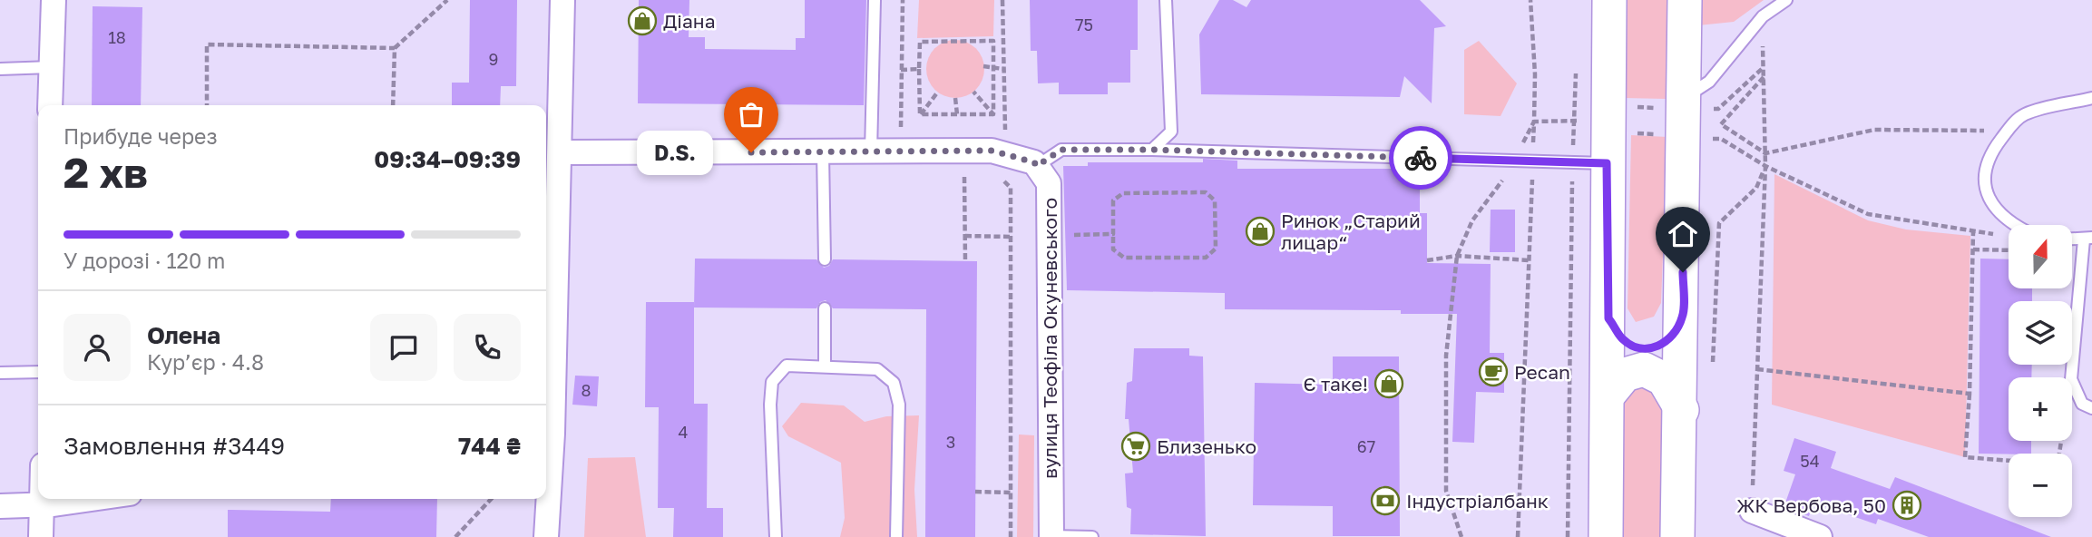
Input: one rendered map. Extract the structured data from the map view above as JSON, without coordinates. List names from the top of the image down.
{
  "streets": {
    "street": ["вулиця Теофіла Окуневського"]
  },
  "places": {
    "shop": ["Діана", "Ринок „Старий лицар“", "Є таке!"],
    "other": ["D.S."],
    "cafe": ["Pecan"],
    "supermarket": ["Близенько"],
    "bank": ["Індустріалбанк"],
    "building": ["ЖК Вербова, 50"]
  },
  "house_numbers": [
    "75",
    "18",
    "9",
    "8",
    "4",
    "3",
    "67",
    "54"
  ],
  "north": "top",
  "page": {
    "heading": ["2 хв", "Прибуде через", "09:34–09:39"],
    "panel": [
      "Олена",
      "Кур’єр · 4.8",
      "Замовлення #3449",
      "744 ₴"
    ],
    "bubble": "D.S.",
    "bar": "У дорозі · 120 m",
    "map_buttons": ["+", "−"]
  }
}
